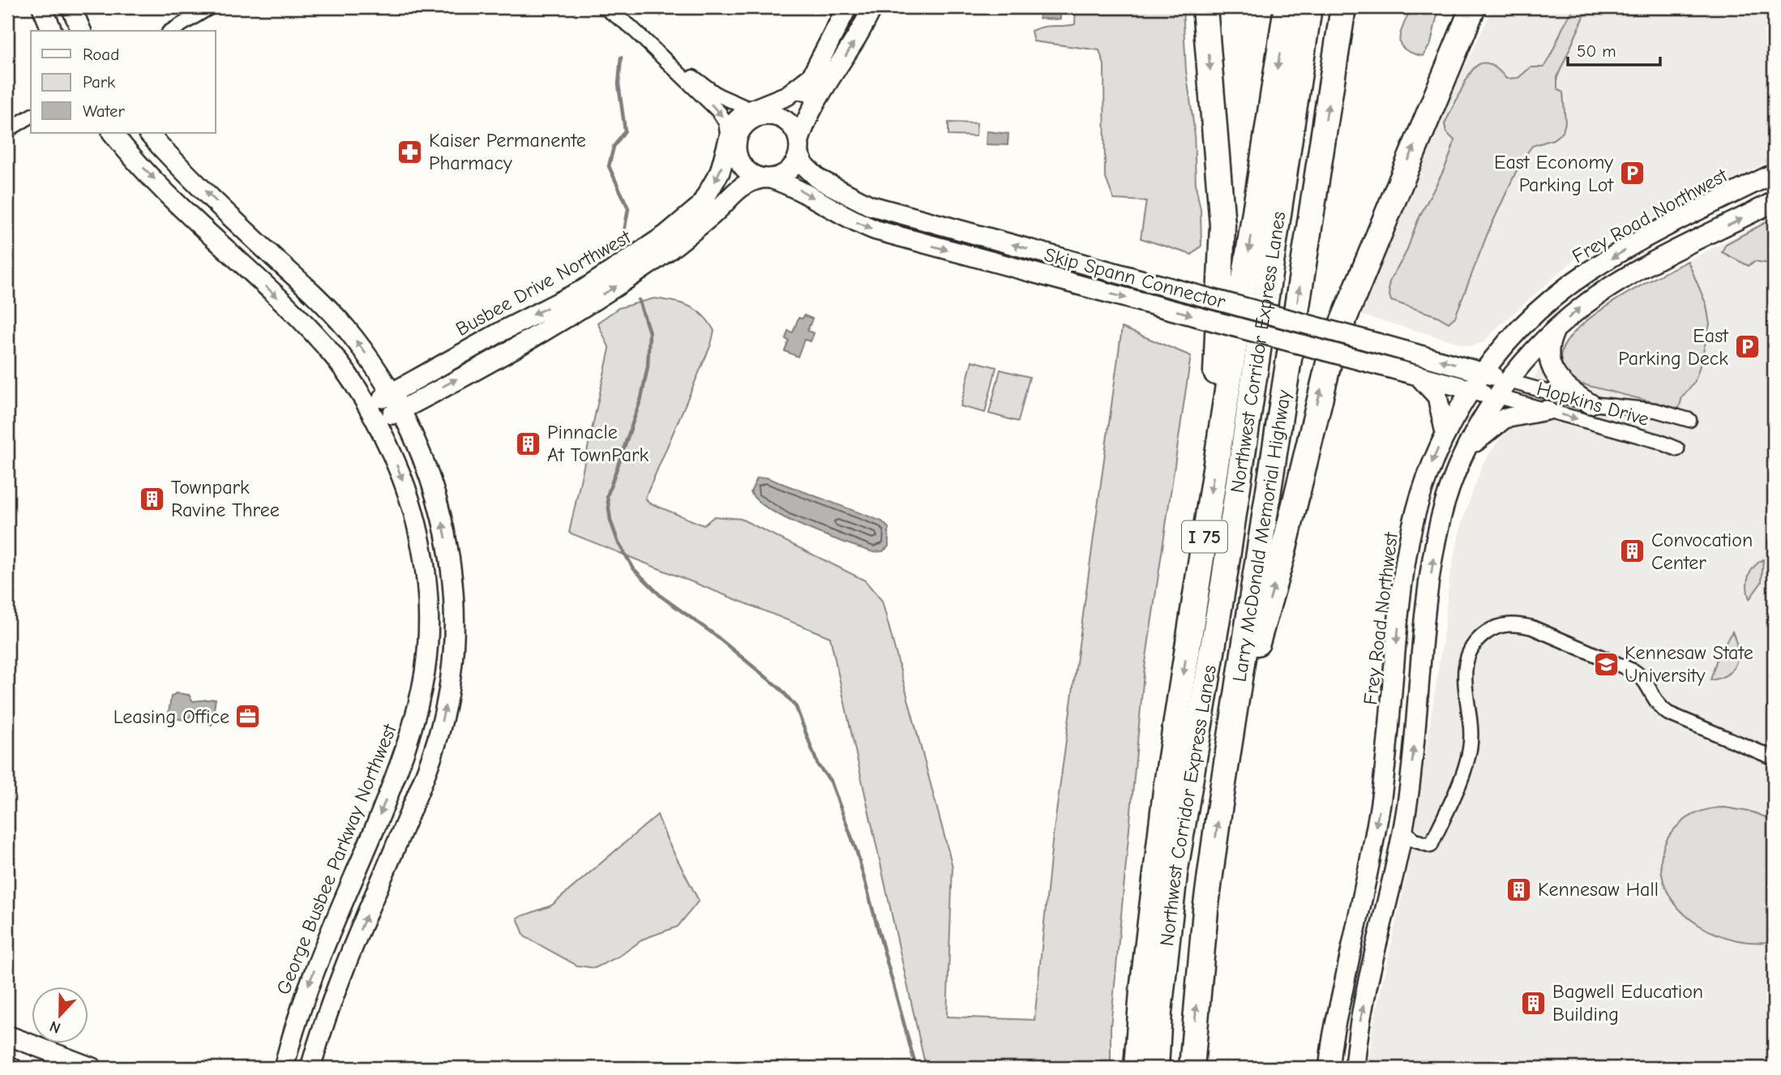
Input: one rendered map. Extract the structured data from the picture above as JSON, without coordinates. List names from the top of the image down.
{
  "streets": {
    "highway": ["Northwest Corridor Express Lanes", "I 75", "Larry McDonald Memorial Highway"],
    "main road": [
      "Frey Road Northwest",
      "Skip Spann Connector",
      "Busbee Drive Northwest",
      "George Busbee Parkway Northwest"
    ],
    "street": ["Hopkins Drive"]
  },
  "crossings": [
    ["Frey Road Northwest", "Skip Spann Connector"],
    ["Skip Spann Connector", "Busbee Drive Northwest"],
    ["Skip Spann Connector", "Hopkins Drive"],
    ["Busbee Drive Northwest", "George Busbee Parkway Northwest"]
  ],
  "places": {
    "pharmacy": ["Kaiser Permanente Pharmacy"],
    "parking": ["East Economy Parking Lot", "East Parking Deck"],
    "building": [
      "Pinnacle At TownPark",
      "Townpark Ravine Three",
      "Convocation Center",
      "Kennesaw Hall",
      "Bagwell Education Building"
    ],
    "school or university": ["Kennesaw State University"],
    "office": ["Leasing Office"]
  },
  "legend": ["Road", "Park", "Water"],
  "scale_bar": "50 m",
  "north": "bottom"
}
